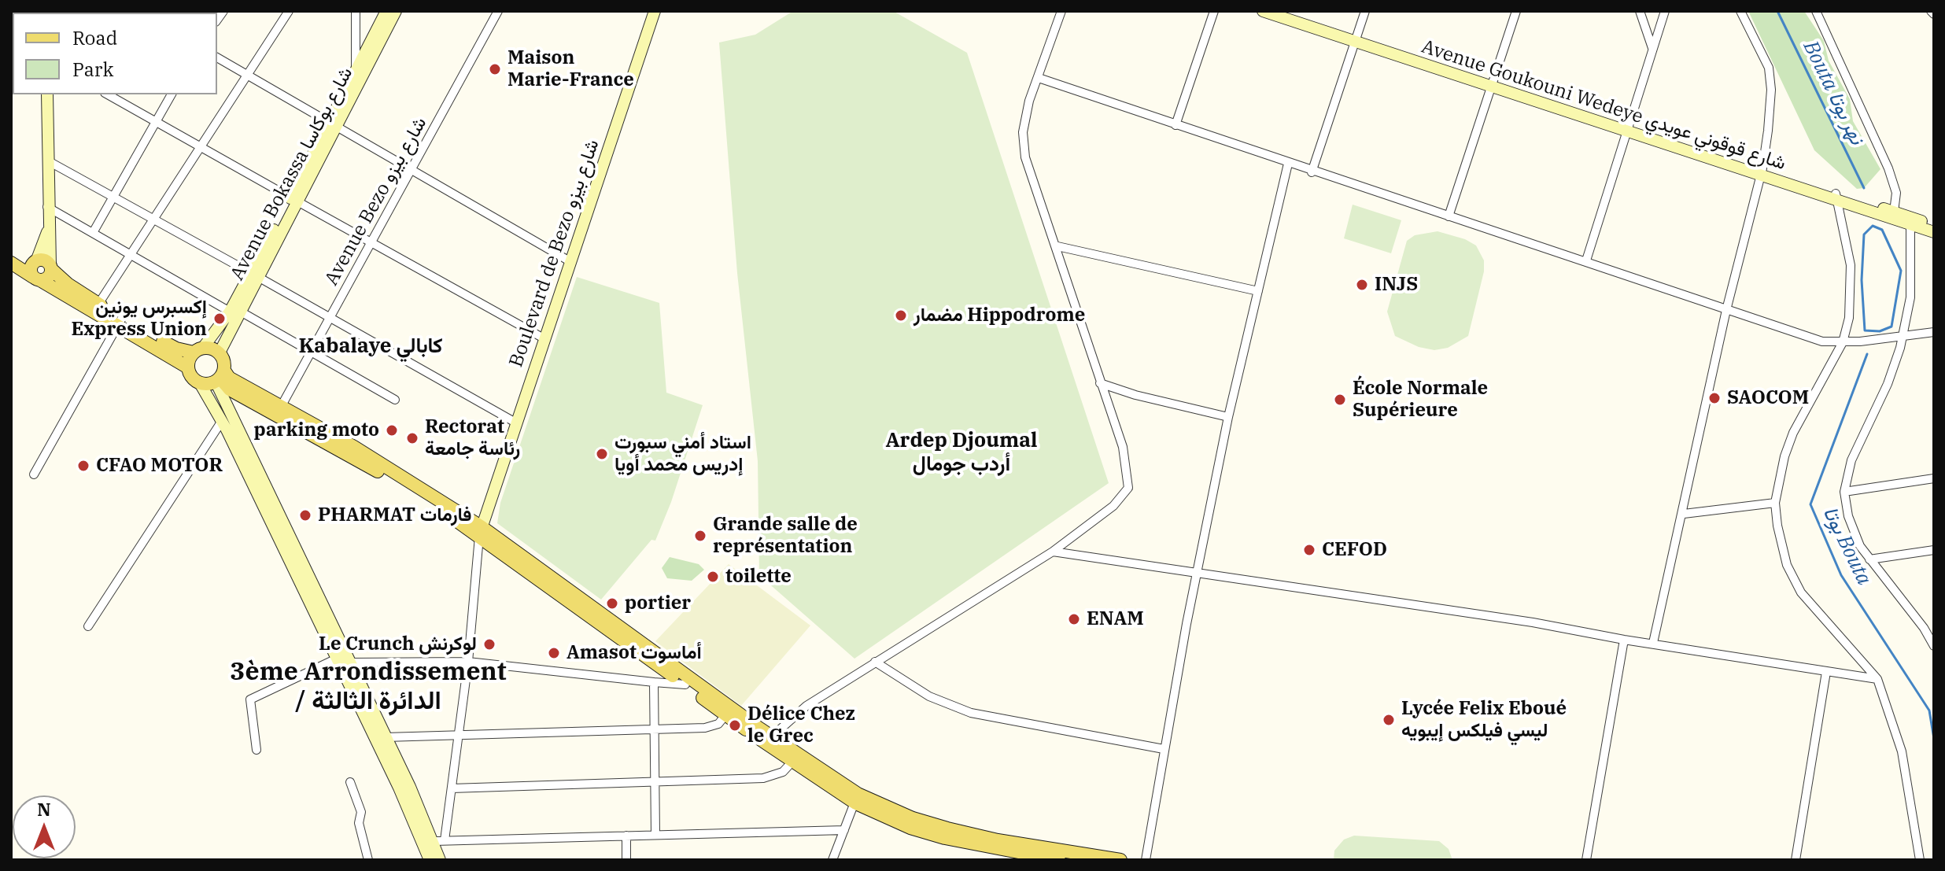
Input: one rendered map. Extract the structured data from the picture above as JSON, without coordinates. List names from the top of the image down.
{
  "streets": {
    "street": [
      "Avenue Goukouni Wedeye شارع قوقوني عويدي",
      "Avenue Bokassa شارع بوكاسا",
      "Avenue Bezo شارع بيزو",
      "Boulevard de Bezo شارع بيزو"
    ]
  },
  "districts": ["Kabalaye كابالي", "Ardep Djoumal أردب جومال", "3ème Arrondissement / الدائرة الثالثة"],
  "water": ["Bouta نهر بوتا", "بوتا Bouta"],
  "places": [
    "Maison Marie-France",
    "INJS",
    "مضمار Hippodrome",
    "إكسبرس يونين Express Union",
    "SAOCOM",
    "École Normale Supérieure",
    "parking moto",
    "Rectorat رئاسة جامعة",
    "استاد أمني سبورت إدريس محمد أويا",
    "CFAO MOTOR",
    "PHARMAT فارمات",
    "Grande salle de représentation",
    "CEFOD",
    "toilette",
    "portier",
    "ENAM",
    "Le Crunch لوكرنش",
    "Amasot أماسوت",
    "Lycée Felix Eboué ليسي فيلكس إيبويه",
    "Délice Chez le Grec"
  ],
  "legend": ["Road", "Park"],
  "north": "top"
}
